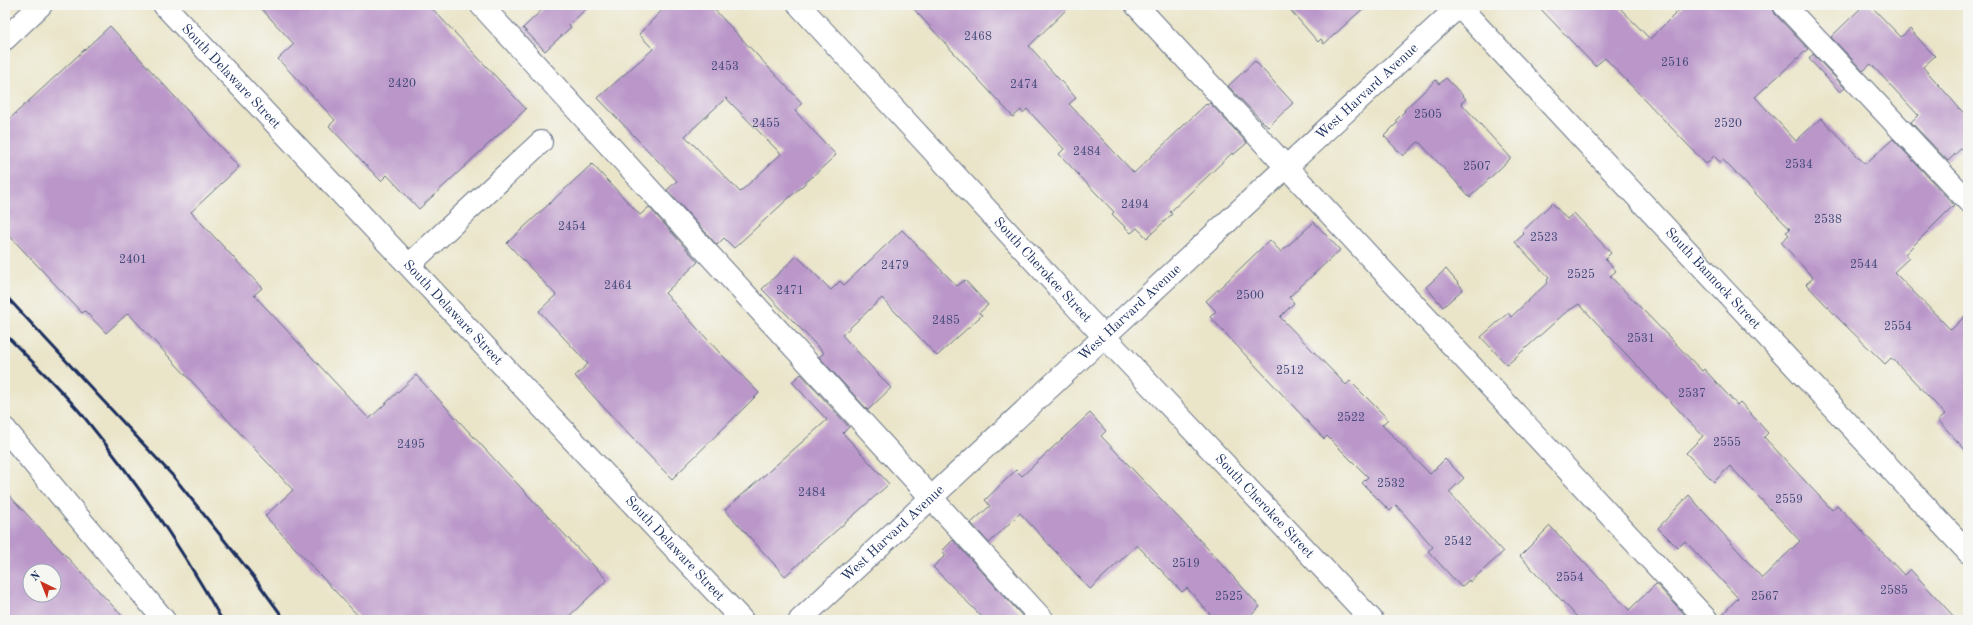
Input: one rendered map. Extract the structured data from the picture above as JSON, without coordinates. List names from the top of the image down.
{
  "streets": {
    "street": [
      "South Delaware Street",
      "West Harvard Avenue",
      "South Cherokee Street",
      "South Bannock Street"
    ]
  },
  "crossings": [
    ["West Harvard Avenue", "South Cherokee Street"],
    ["West Harvard Avenue", "South Bannock Street"]
  ],
  "house_numbers": [
    "2468",
    "2516",
    "2453",
    "2420",
    "2474",
    "2505",
    "2455",
    "2520",
    "2484",
    "2534",
    "2507",
    "2494",
    "2538",
    "2454",
    "2523",
    "2401",
    "2544",
    "2479",
    "2525",
    "2464",
    "2471",
    "2500",
    "2485",
    "2554",
    "2531",
    "2512",
    "2537",
    "2522",
    "2555",
    "2495",
    "2532",
    "2484",
    "2559",
    "2542",
    "2519",
    "2554",
    "2585",
    "2525",
    "2567"
  ],
  "north": "top left"
}
